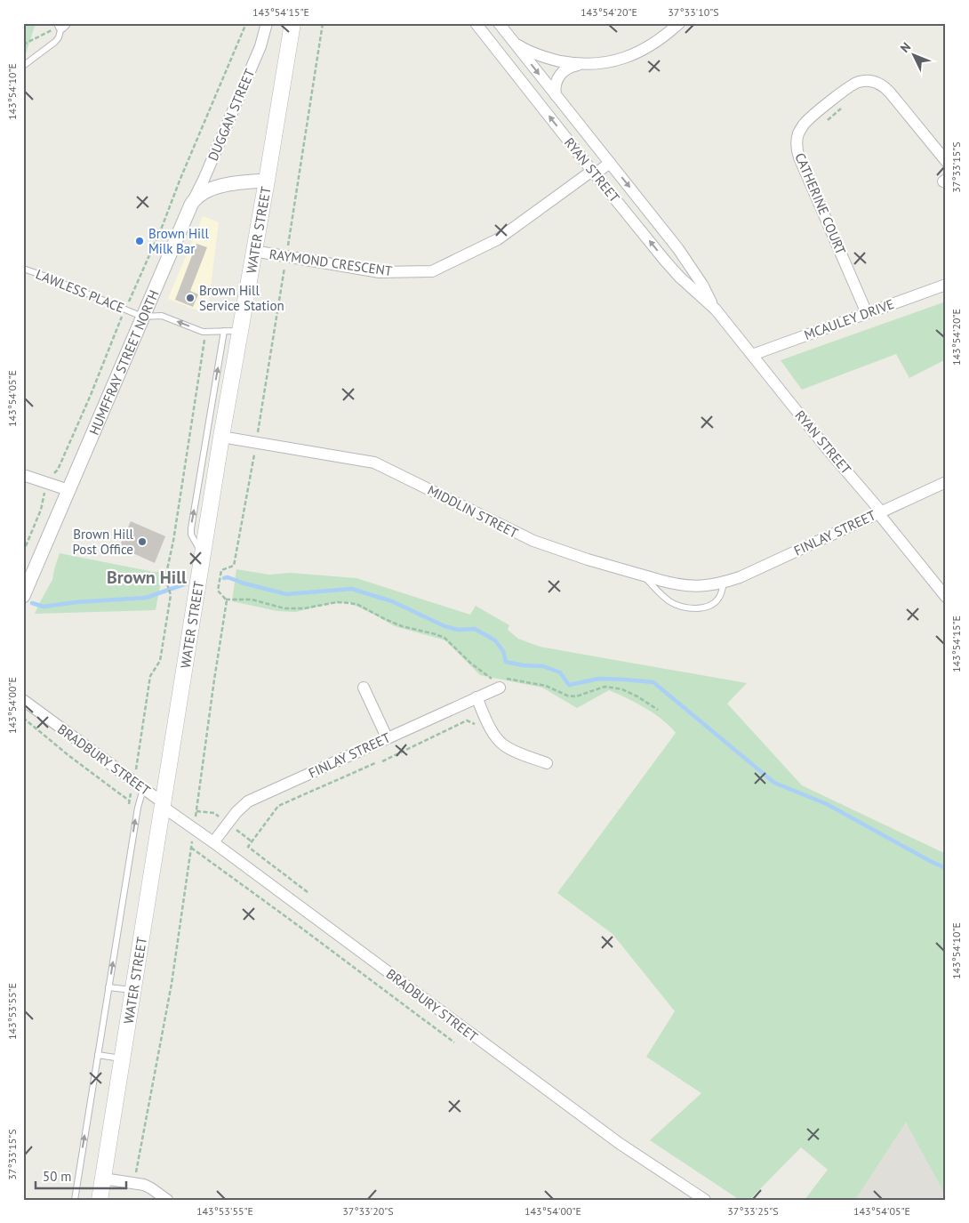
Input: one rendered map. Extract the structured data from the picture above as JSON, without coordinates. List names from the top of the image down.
{
  "streets": {
    "main road": ["WATER STREET"],
    "street": [
      "DUGGAN STREET",
      "RYAN STREET",
      "CATHERINE COURT",
      "RAYMOND CRESCENT",
      "MCAULEY DRIVE",
      "HUMFFRAY STREET NORTH",
      "MIDDLIN STREET",
      "FINLAY STREET",
      "BRADBURY STREET"
    ],
    "lane": ["LAWLESS PLACE"]
  },
  "crossings": [
    ["DUGGAN STREET", "HUMFFRAY STREET NORTH"],
    ["RYAN STREET", "RAYMOND CRESCENT"],
    ["RYAN STREET", "MCAULEY DRIVE"],
    ["RYAN STREET", "FINLAY STREET"],
    ["CATHERINE COURT", "MCAULEY DRIVE"],
    ["WATER STREET", "RAYMOND CRESCENT"],
    ["WATER STREET", "LAWLESS PLACE"],
    ["WATER STREET", "HUMFFRAY STREET NORTH"],
    ["WATER STREET", "MIDDLIN STREET"],
    ["WATER STREET", "BRADBURY STREET"],
    ["LAWLESS PLACE", "HUMFFRAY STREET NORTH"],
    ["MIDDLIN STREET", "FINLAY STREET"],
    ["FINLAY STREET", "BRADBURY STREET"]
  ],
  "districts": ["Brown Hill"],
  "places": ["Brown Hill Milk Bar", "Brown Hill Service Station", "Brown Hill Post Office"],
  "scale_bar": "50 m",
  "north": "top left",
  "coordinates": [
    "143°54'15\"E",
    "143°54'20\"E",
    "37°33'10\"S",
    "143°54'10\"E",
    "37°33'15\"S",
    "143°54'05\"E",
    "143°54'00\"E",
    "143°53'55\"E",
    "37°33'20\"S",
    "37°33'25\"S"
  ]
}
